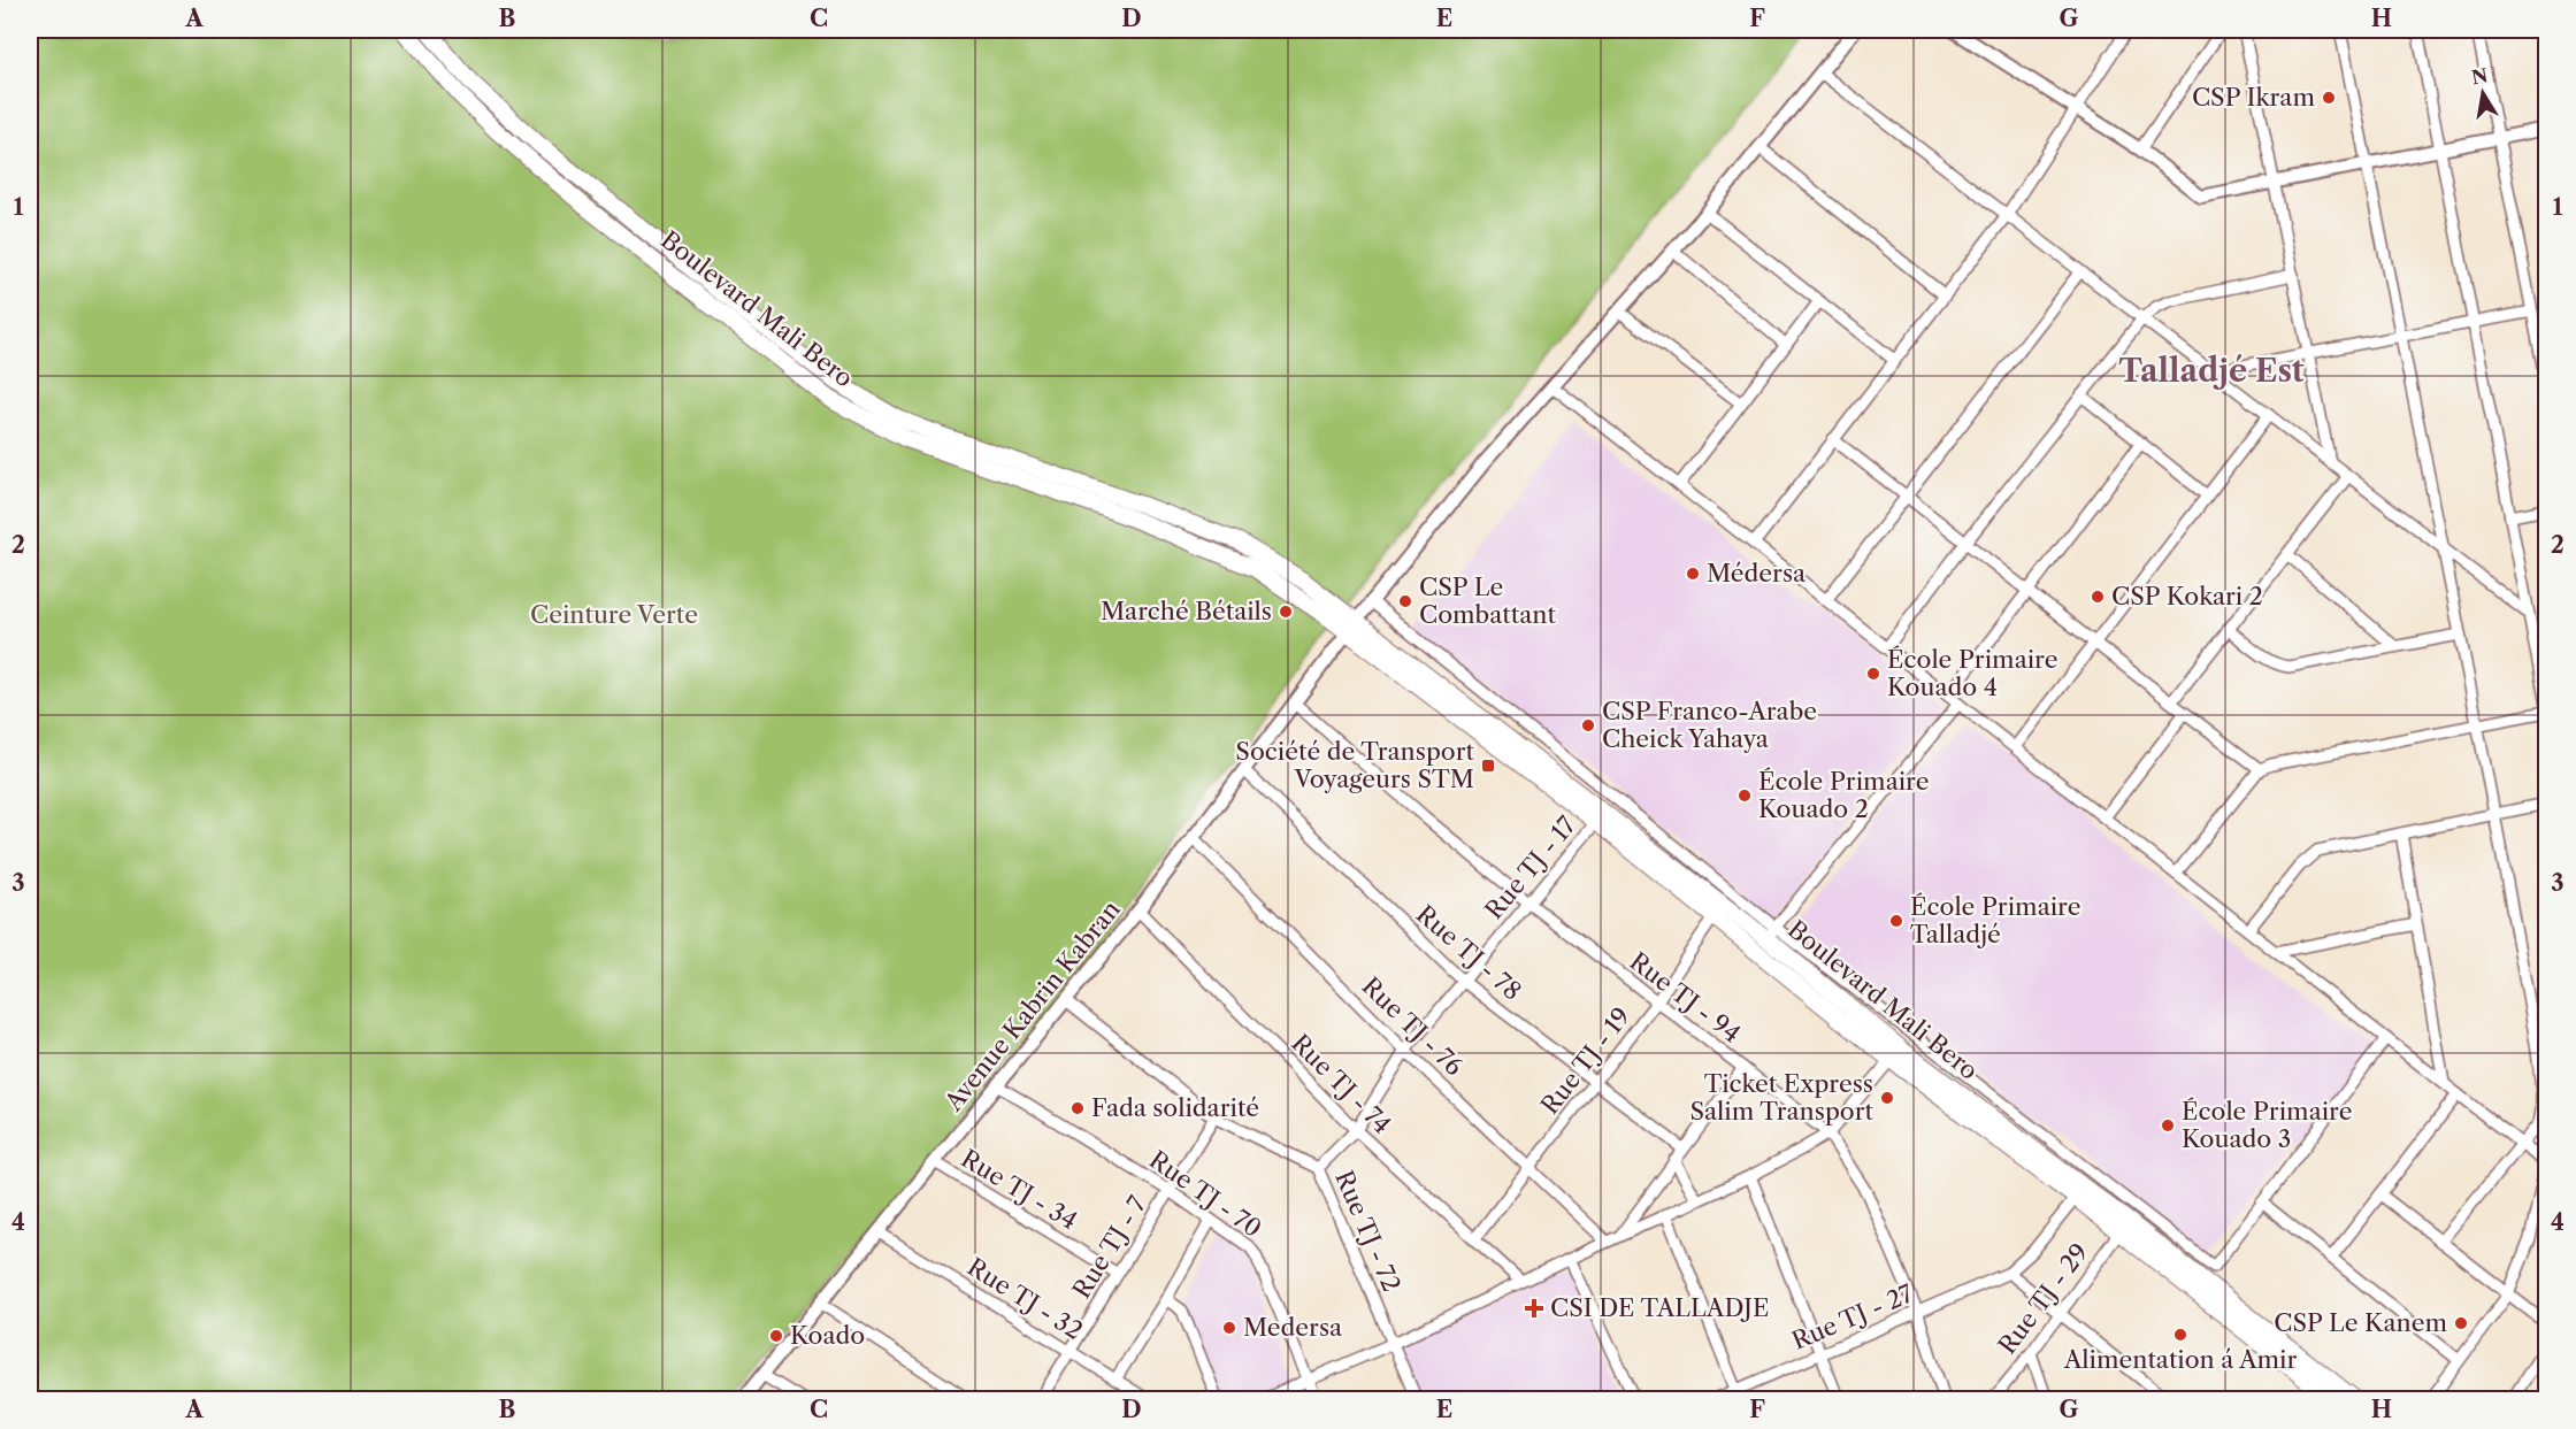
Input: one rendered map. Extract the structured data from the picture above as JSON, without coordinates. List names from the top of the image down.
{
  "streets": {
    "main road": ["Boulevard Mali Bero"],
    "street": [
      "Rue TJ - 17",
      "Rue TJ - 78",
      "Rue TJ - 94",
      "Avenue Kabrin Kabran",
      "Rue TJ - 76",
      "Rue TJ - 19",
      "Rue TJ - 74",
      "Rue TJ - 34",
      "Rue TJ - 70",
      "Rue TJ - 72",
      "Rue TJ - 7",
      "Rue TJ - 32",
      "Rue TJ - 29",
      "Rue TJ - 27"
    ]
  },
  "crossings": [
    ["Boulevard Mali Bero", "Rue TJ - 17"],
    ["Boulevard Mali Bero", "Rue TJ - 19"],
    ["Boulevard Mali Bero", "Rue TJ - 29"],
    ["Boulevard Mali Bero", "Rue TJ - 27"],
    ["Rue TJ - 17", "Rue TJ - 78"],
    ["Rue TJ - 17", "Rue TJ - 94"],
    ["Rue TJ - 17", "Rue TJ - 76"],
    ["Rue TJ - 17", "Rue TJ - 74"],
    ["Rue TJ - 17", "Rue TJ - 72"],
    ["Rue TJ - 78", "Avenue Kabrin Kabran"],
    ["Rue TJ - 78", "Rue TJ - 19"],
    ["Rue TJ - 94", "Avenue Kabrin Kabran"],
    ["Rue TJ - 94", "Rue TJ - 19"],
    ["Rue TJ - 94", "Rue TJ - 27"],
    ["Avenue Kabrin Kabran", "Rue TJ - 76"],
    ["Avenue Kabrin Kabran", "Rue TJ - 74"],
    ["Avenue Kabrin Kabran", "Rue TJ - 34"],
    ["Avenue Kabrin Kabran", "Rue TJ - 70"],
    ["Avenue Kabrin Kabran", "Rue TJ - 72"],
    ["Avenue Kabrin Kabran", "Rue TJ - 32"],
    ["Rue TJ - 76", "Rue TJ - 19"],
    ["Rue TJ - 19", "Rue TJ - 74"],
    ["Rue TJ - 34", "Rue TJ - 7"],
    ["Rue TJ - 70", "Rue TJ - 7"],
    ["Rue TJ - 72", "Rue TJ - 7"],
    ["Rue TJ - 7", "Rue TJ - 32"]
  ],
  "districts": ["Talladjé Est"],
  "parks": ["Ceinture Verte"],
  "places": {
    "other": [
      "CSP Ikram",
      "Médersa",
      "CSP Kokari 2",
      "CSP Le Combattant",
      "Marché Bétails",
      "École Primaire Kouado 4",
      "CSP Franco-Arabe Cheick Yahaya",
      "École Primaire Kouado 2",
      "École Primaire Talladjé",
      "Ticket Express Salim Transport",
      "Fada solidarité",
      "École Primaire Kouado 3",
      "CSP Le Kanem",
      "Medersa",
      "Alimentation á Amir",
      "Koado"
    ],
    "transit": ["Société de Transport Voyageurs STM"],
    "health": ["CSI DE TALLADJE"]
  },
  "north": "top",
  "grid": {
    "columns": [
      "A",
      "B",
      "C",
      "D",
      "E",
      "F",
      "G",
      "H"
    ],
    "rows": [
      "1",
      "2",
      "3",
      "4"
    ]
  }
}
